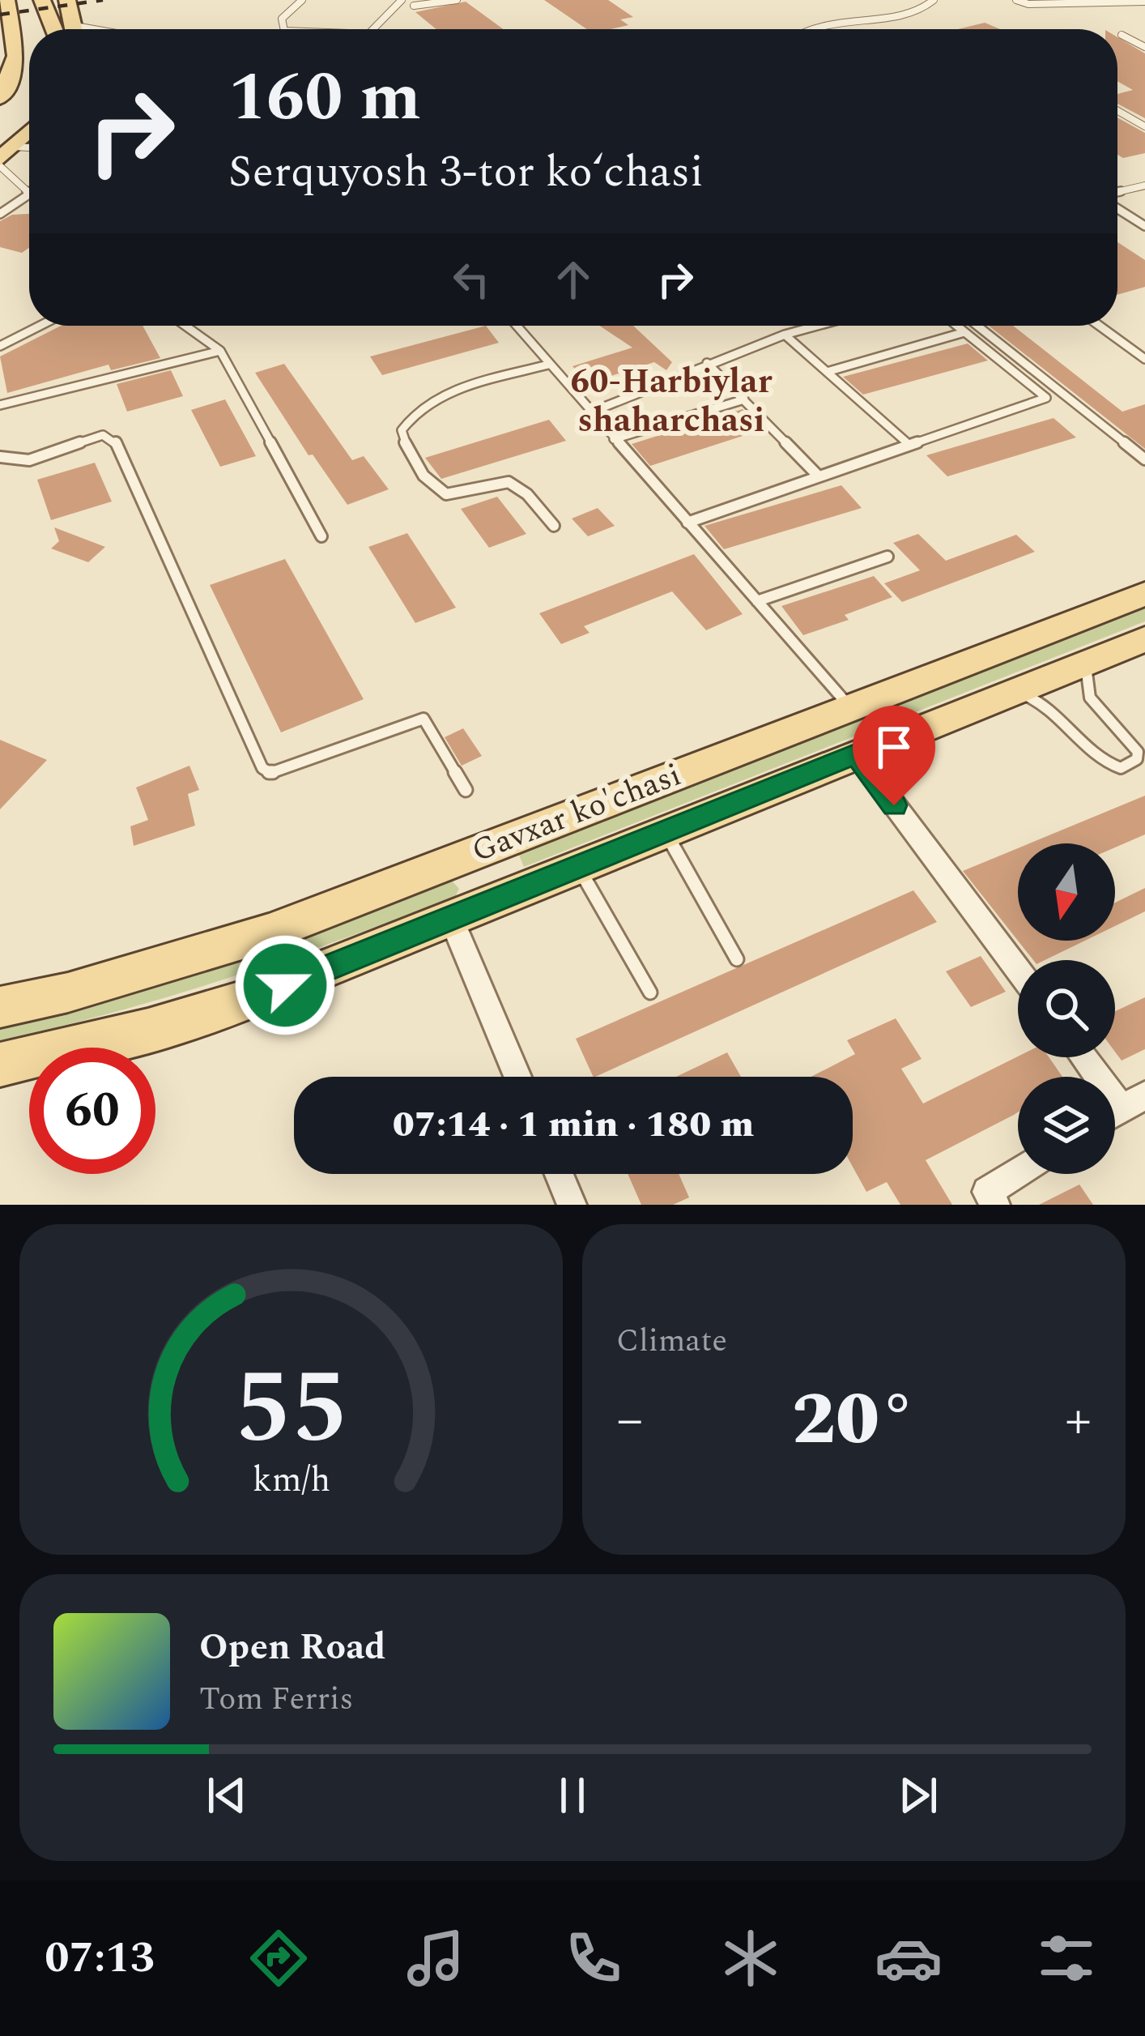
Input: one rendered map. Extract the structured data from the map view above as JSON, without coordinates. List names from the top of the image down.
{
  "streets": {
    "main road": ["Gavxar ko'chasi"]
  },
  "districts": ["60-Harbiylar shaharchasi"],
  "north": "bottom",
  "page": {
    "turn": ["160 m", "Serquyosh 3-tor koʻchasi"],
    "limit": "60",
    "trip": "07:14 · 1 min · 180 m",
    "tile": "Climate",
    "heat": ["−", "20°", "+"],
    "song": ["Open Road", "Tom Ferris"],
    "tabs": "07:13",
    "gauge": ["55", "km/h"]
  }
}
